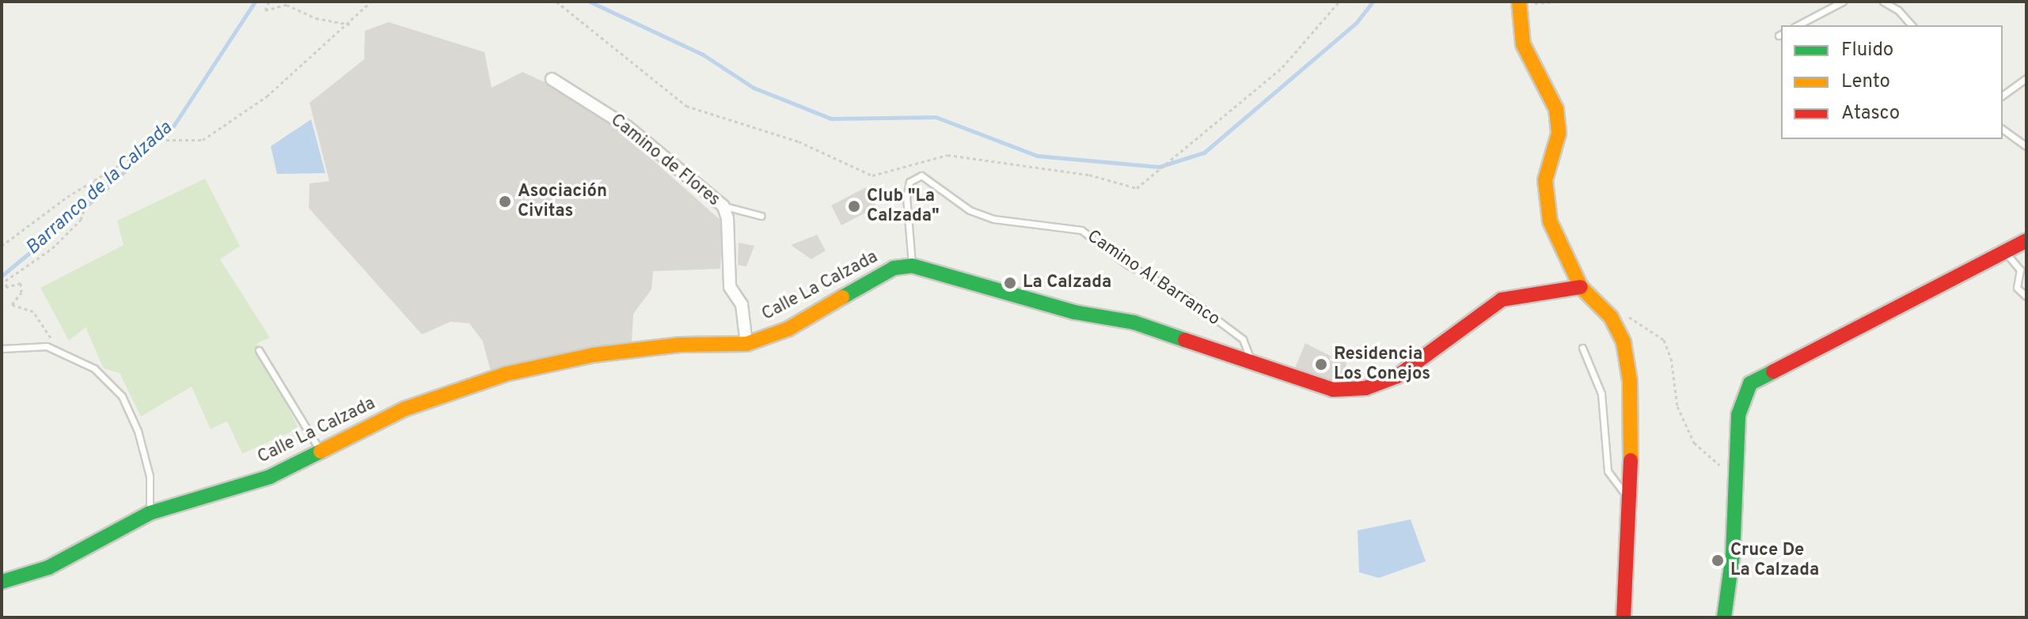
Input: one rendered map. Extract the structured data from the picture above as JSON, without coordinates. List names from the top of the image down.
{
  "streets": {
    "main road": ["Calle La Calzada"],
    "street": ["Camino de Flores"],
    "lane": ["Camino Al Barranco"]
  },
  "crossings": [
    ["Camino de Flores", "Calle La Calzada"],
    ["Camino Al Barranco", "Calle La Calzada"]
  ],
  "water": ["Barranco de la Calzada"],
  "places": [
    "Asociación Civitas",
    "Club \"La Calzada\"",
    "La Calzada",
    "Residencia Los Conejos",
    "Cruce De La Calzada"
  ],
  "legend": ["Fluido", "Lento", "Atasco"]
}
